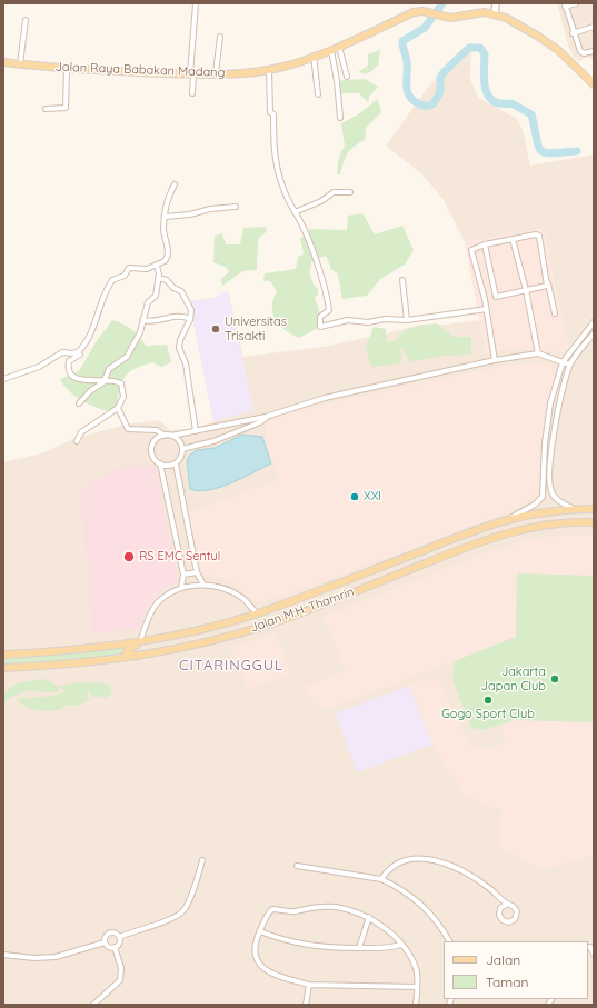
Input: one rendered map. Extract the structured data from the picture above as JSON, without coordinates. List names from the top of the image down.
{
  "streets": {
    "main road": ["Jalan Raya Babakan Madang", "Jalan M.H. Thamrin"]
  },
  "districts": ["CITARINGGUL"],
  "places": [
    "Universitas Trisakti",
    "XXI",
    "RS EMC Sentul",
    "Jakarta Japan Club",
    "Gogo Sport Club"
  ],
  "legend": ["Jalan", "Taman"]
}
